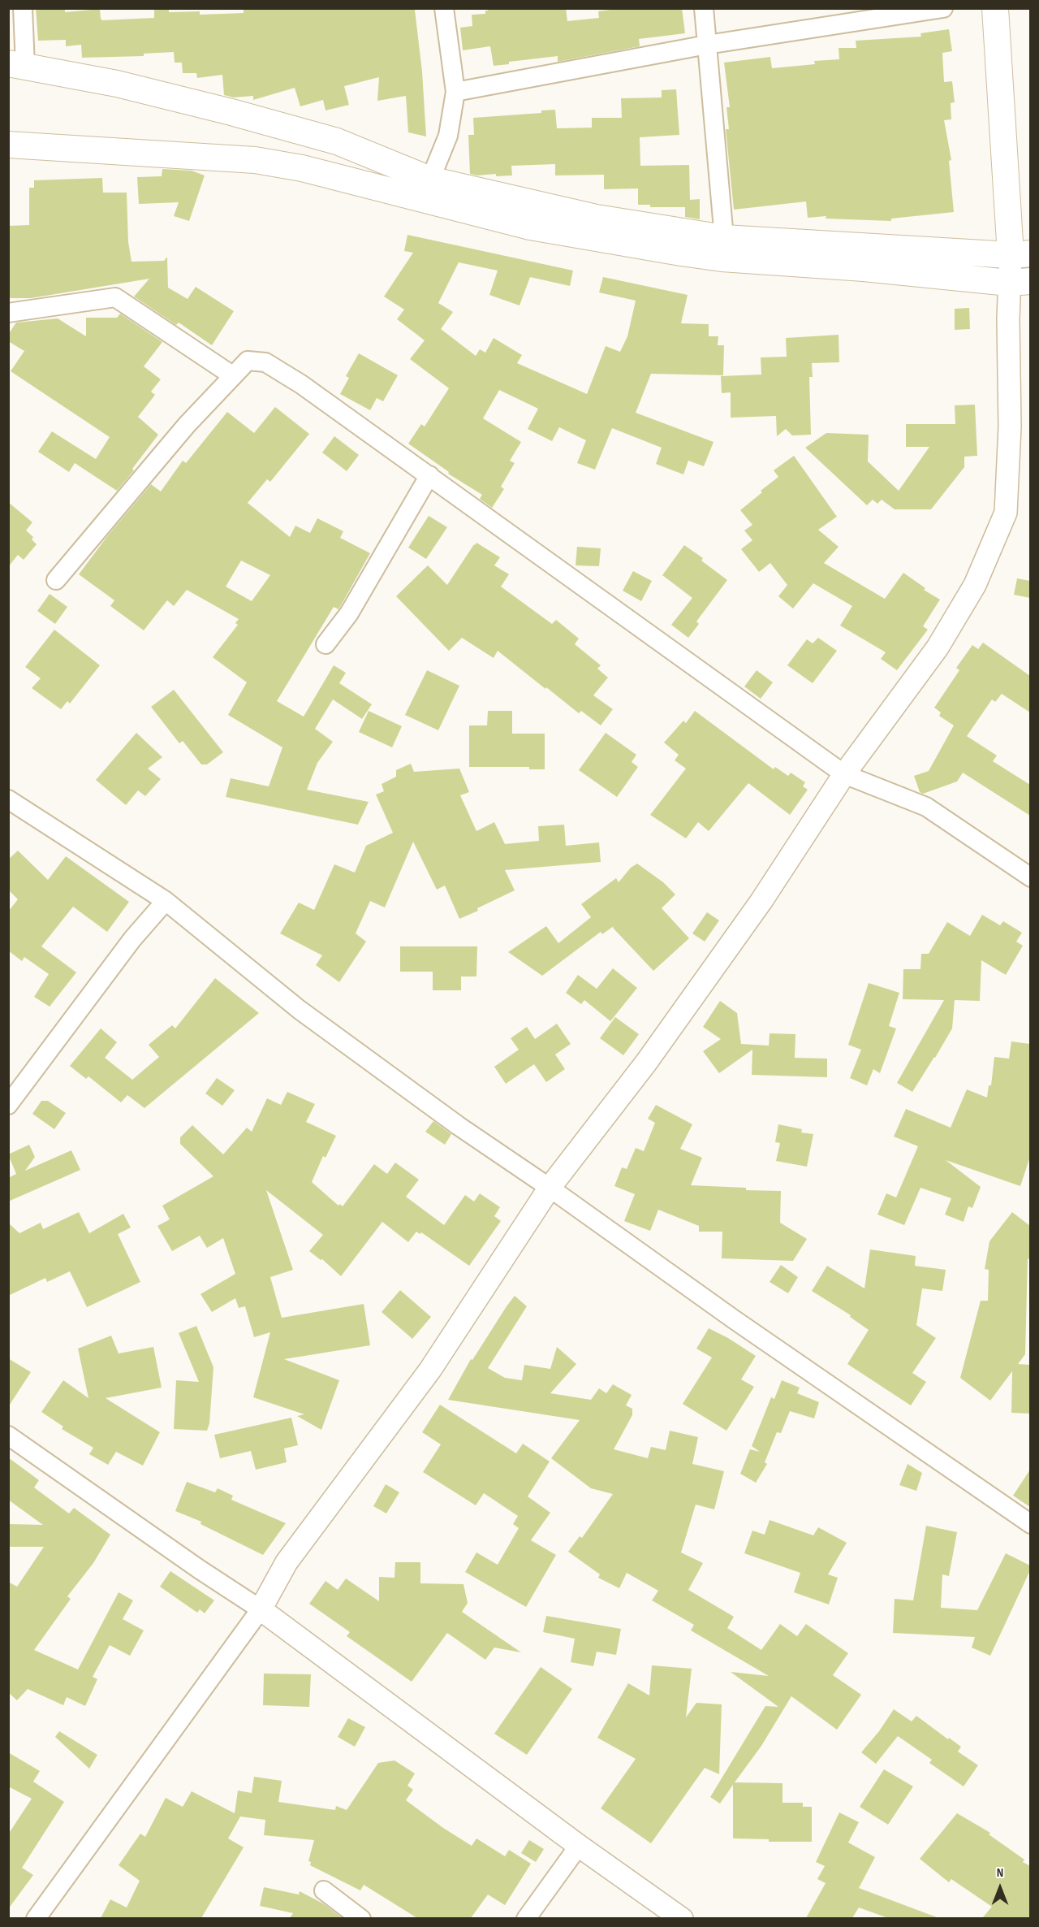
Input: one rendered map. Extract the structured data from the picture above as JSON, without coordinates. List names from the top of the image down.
{
  "north": "top"
}
